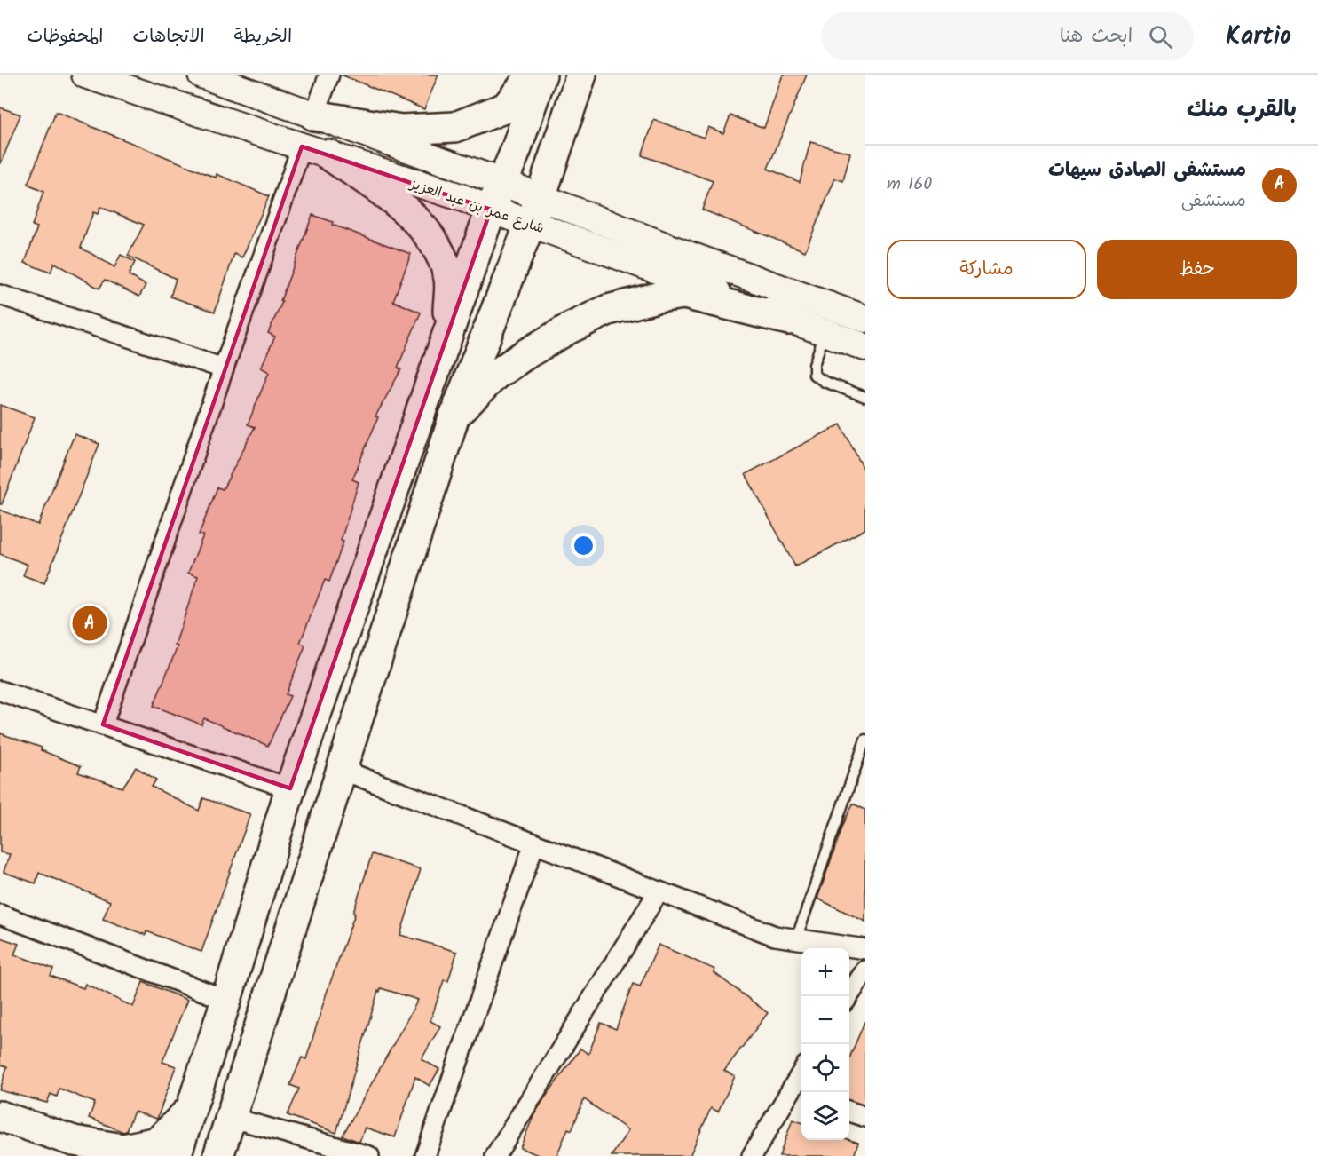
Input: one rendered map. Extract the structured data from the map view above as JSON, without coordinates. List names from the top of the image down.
{
  "streets": {
    "main road": ["شارع عمر بن عبد العزيز"]
  },
  "page": {
    "header": "Kartio",
    "search": "ابحث هنا",
    "nav": ["الخريطة", "الاتجاهات", "المحفوظات"],
    "heading": "بالقرب منك",
    "list": [
      {
        "mark": "A",
        "name": "مستشفى الصادق سيهات",
        "note": "مستشفى",
        "value": "160 m"
      }
    ],
    "buttons": ["حفظ", "مشاركة"],
    "pins": "A",
    "map_buttons": ["+", "−"]
  }
}
